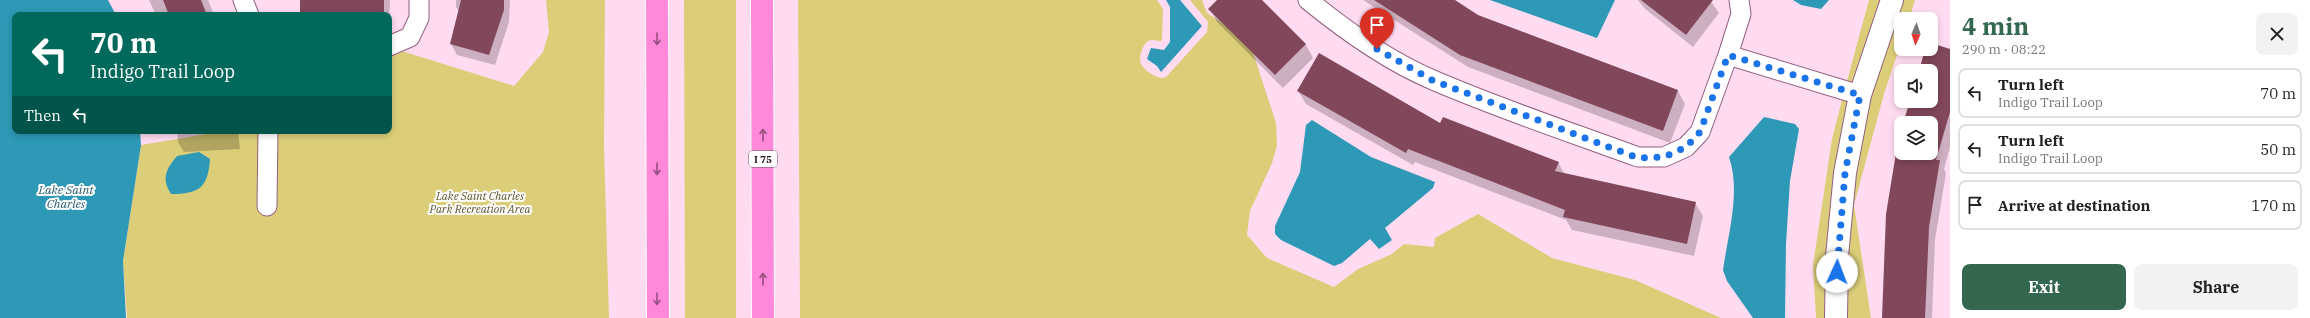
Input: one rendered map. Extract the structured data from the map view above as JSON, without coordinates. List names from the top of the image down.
{
  "streets": {
    "highway": ["I 75"]
  },
  "water": ["Lake Saint Charles"],
  "parks": ["Lake Saint Charles Park Recreation Area"],
  "north": "bottom",
  "page": {
    "heading": ["4 min", "290 m · 08:22"],
    "turn": ["70 m", "Indigo Trail Loop"],
    "list": [
      {
        "name": "Turn left",
        "note": "Indigo Trail Loop",
        "value": "70 m"
      },
      {
        "name": "Turn left",
        "note": "Indigo Trail Loop",
        "value": "50 m"
      },
      {
        "name": "Arrive at destination",
        "value": "170 m"
      }
    ],
    "then": "Then",
    "buttons": ["Exit", "Share"]
  }
}
